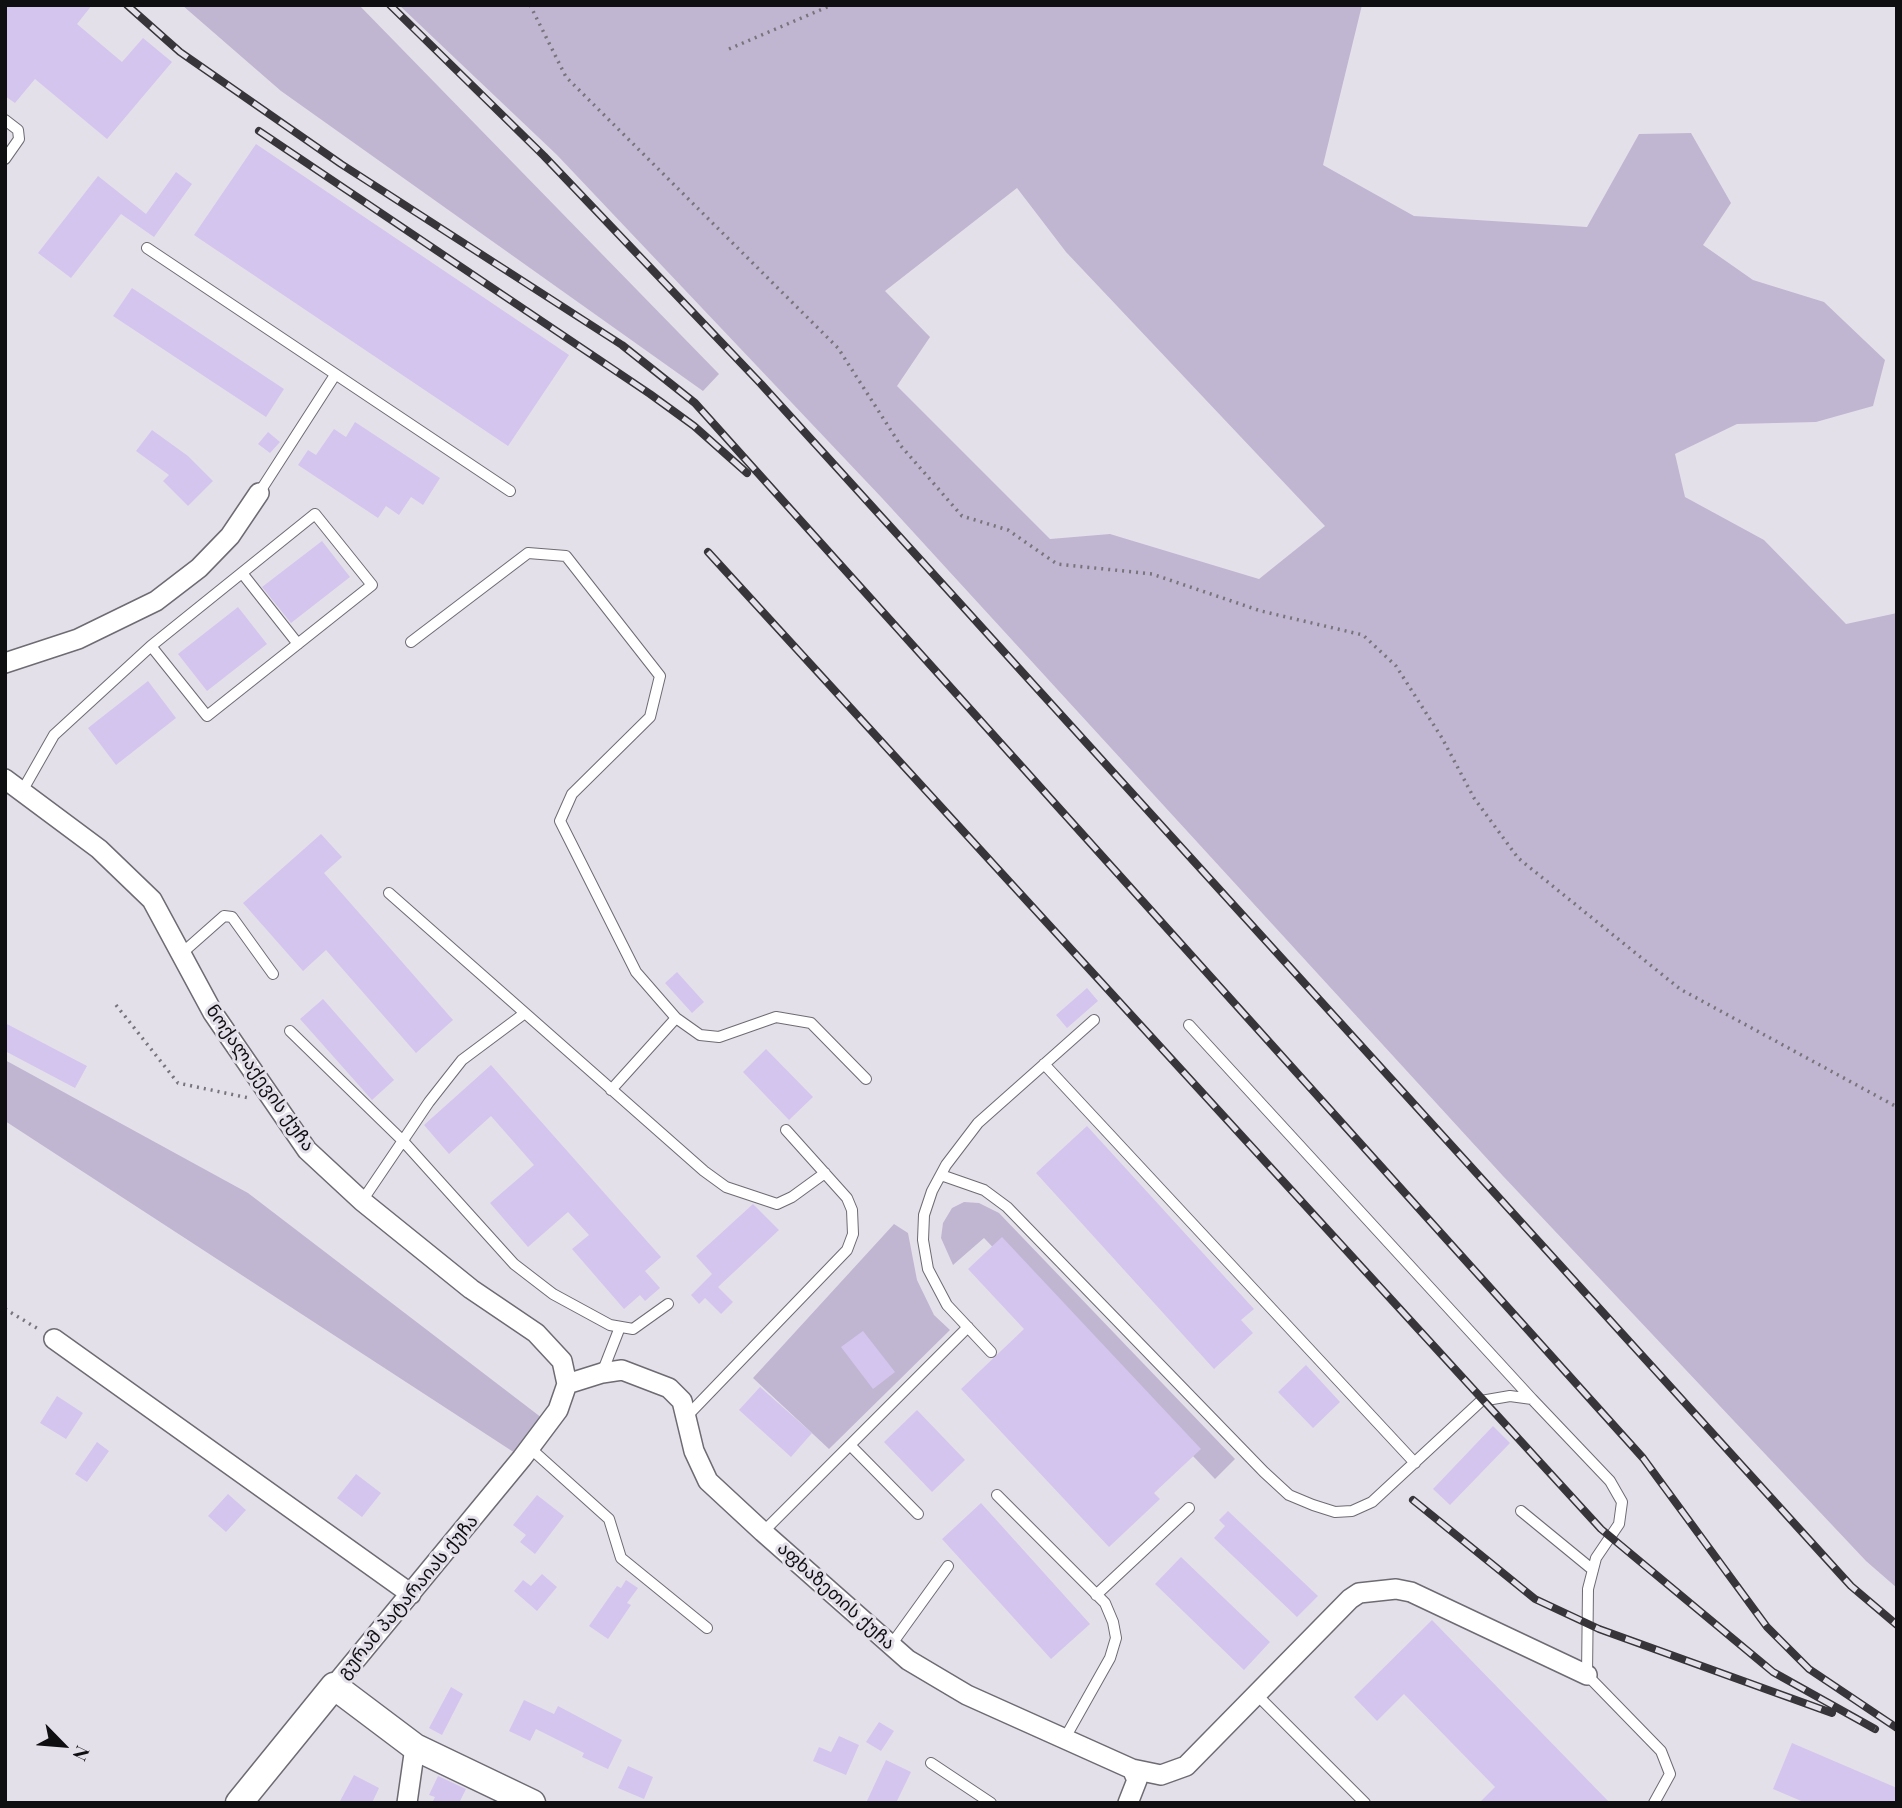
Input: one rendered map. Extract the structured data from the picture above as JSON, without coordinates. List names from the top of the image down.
{
  "streets": {
    "street": ["ნოქალაქევის ქუჩა", "აფხაზეთის ქუჩა", "გურამ პატარაიას ქუჩა"]
  },
  "crossings": [
    ["ნოქალაქევის ქუჩა", "აფხაზეთის ქუჩა"],
    ["ნოქალაქევის ქუჩა", "გურამ პატარაიას ქუჩა"],
    ["აფხაზეთის ქუჩა", "გურამ პატარაიას ქუჩა"]
  ],
  "north": "bottom right"
}
